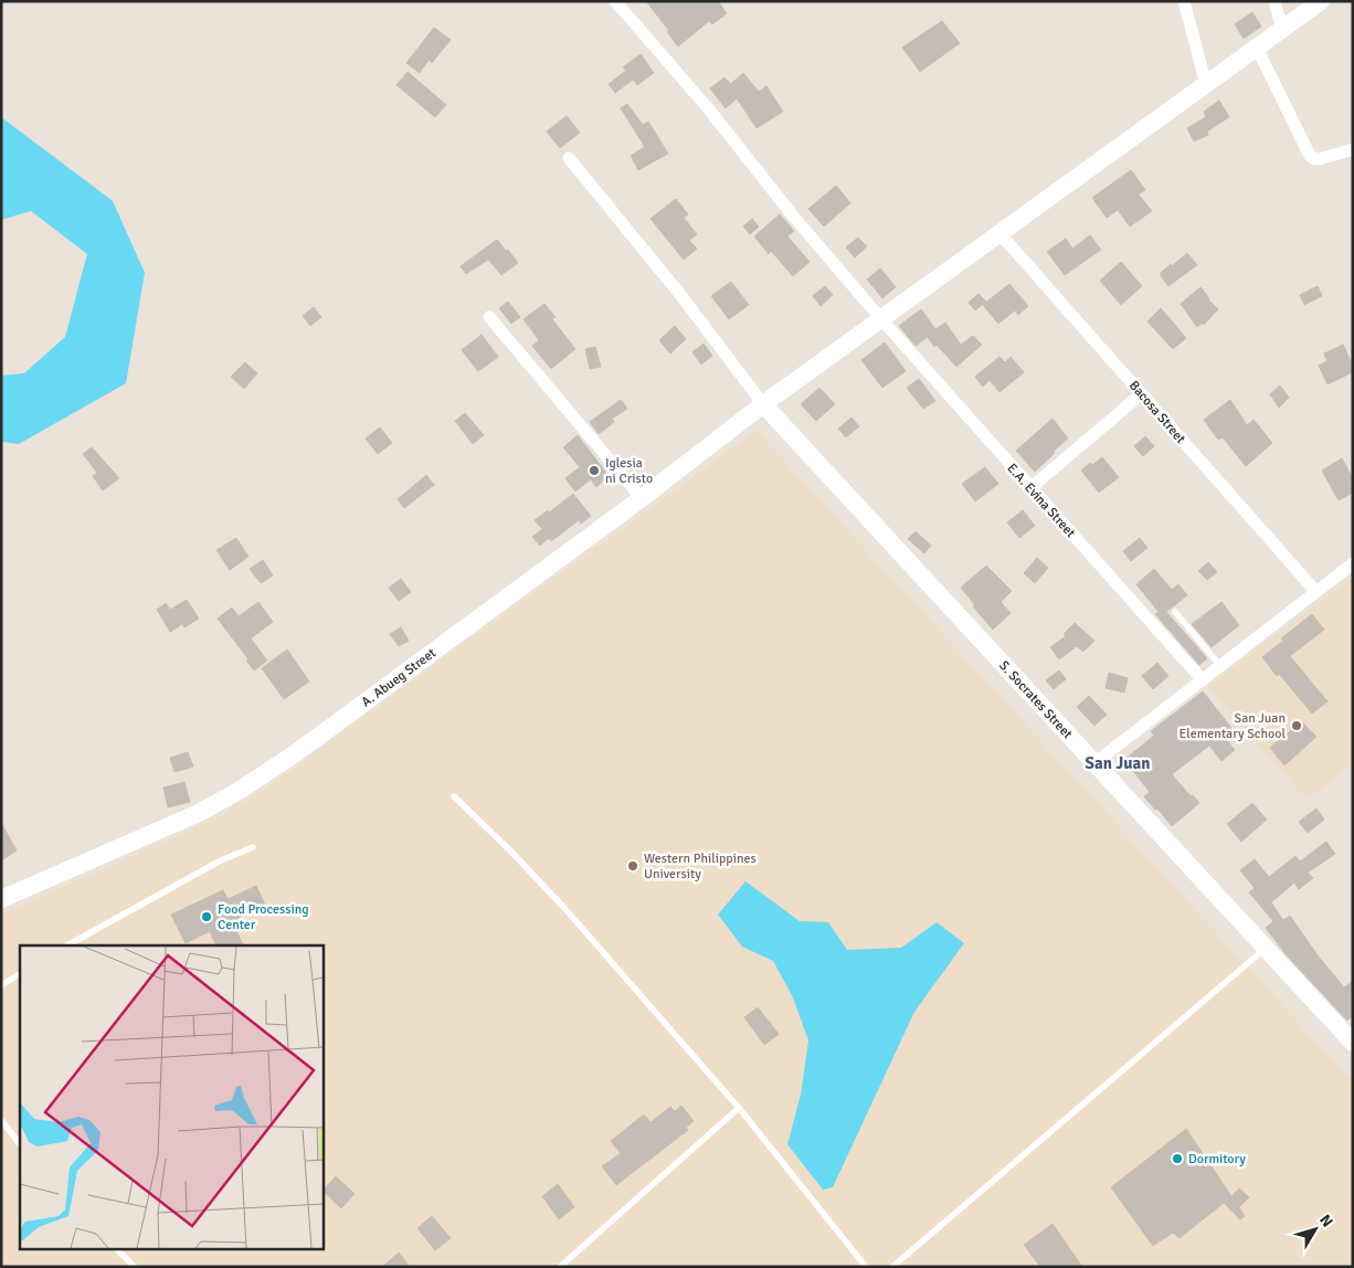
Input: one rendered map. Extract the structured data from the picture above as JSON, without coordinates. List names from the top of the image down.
{
  "streets": {
    "street": [
      "Bacosa Street",
      "E.A. Evina Street",
      "A. Abueg Street",
      "S. Socrates Street"
    ]
  },
  "crossings": [
    ["Bacosa Street", "A. Abueg Street"],
    ["E.A. Evina Street", "A. Abueg Street"],
    ["A. Abueg Street", "S. Socrates Street"]
  ],
  "districts": ["San Juan"],
  "places": [
    "Iglesia ni Cristo",
    "San Juan Elementary School",
    "Western Philippines University",
    "Food Processing Center",
    "Dormitory"
  ],
  "north": "top right"
}
